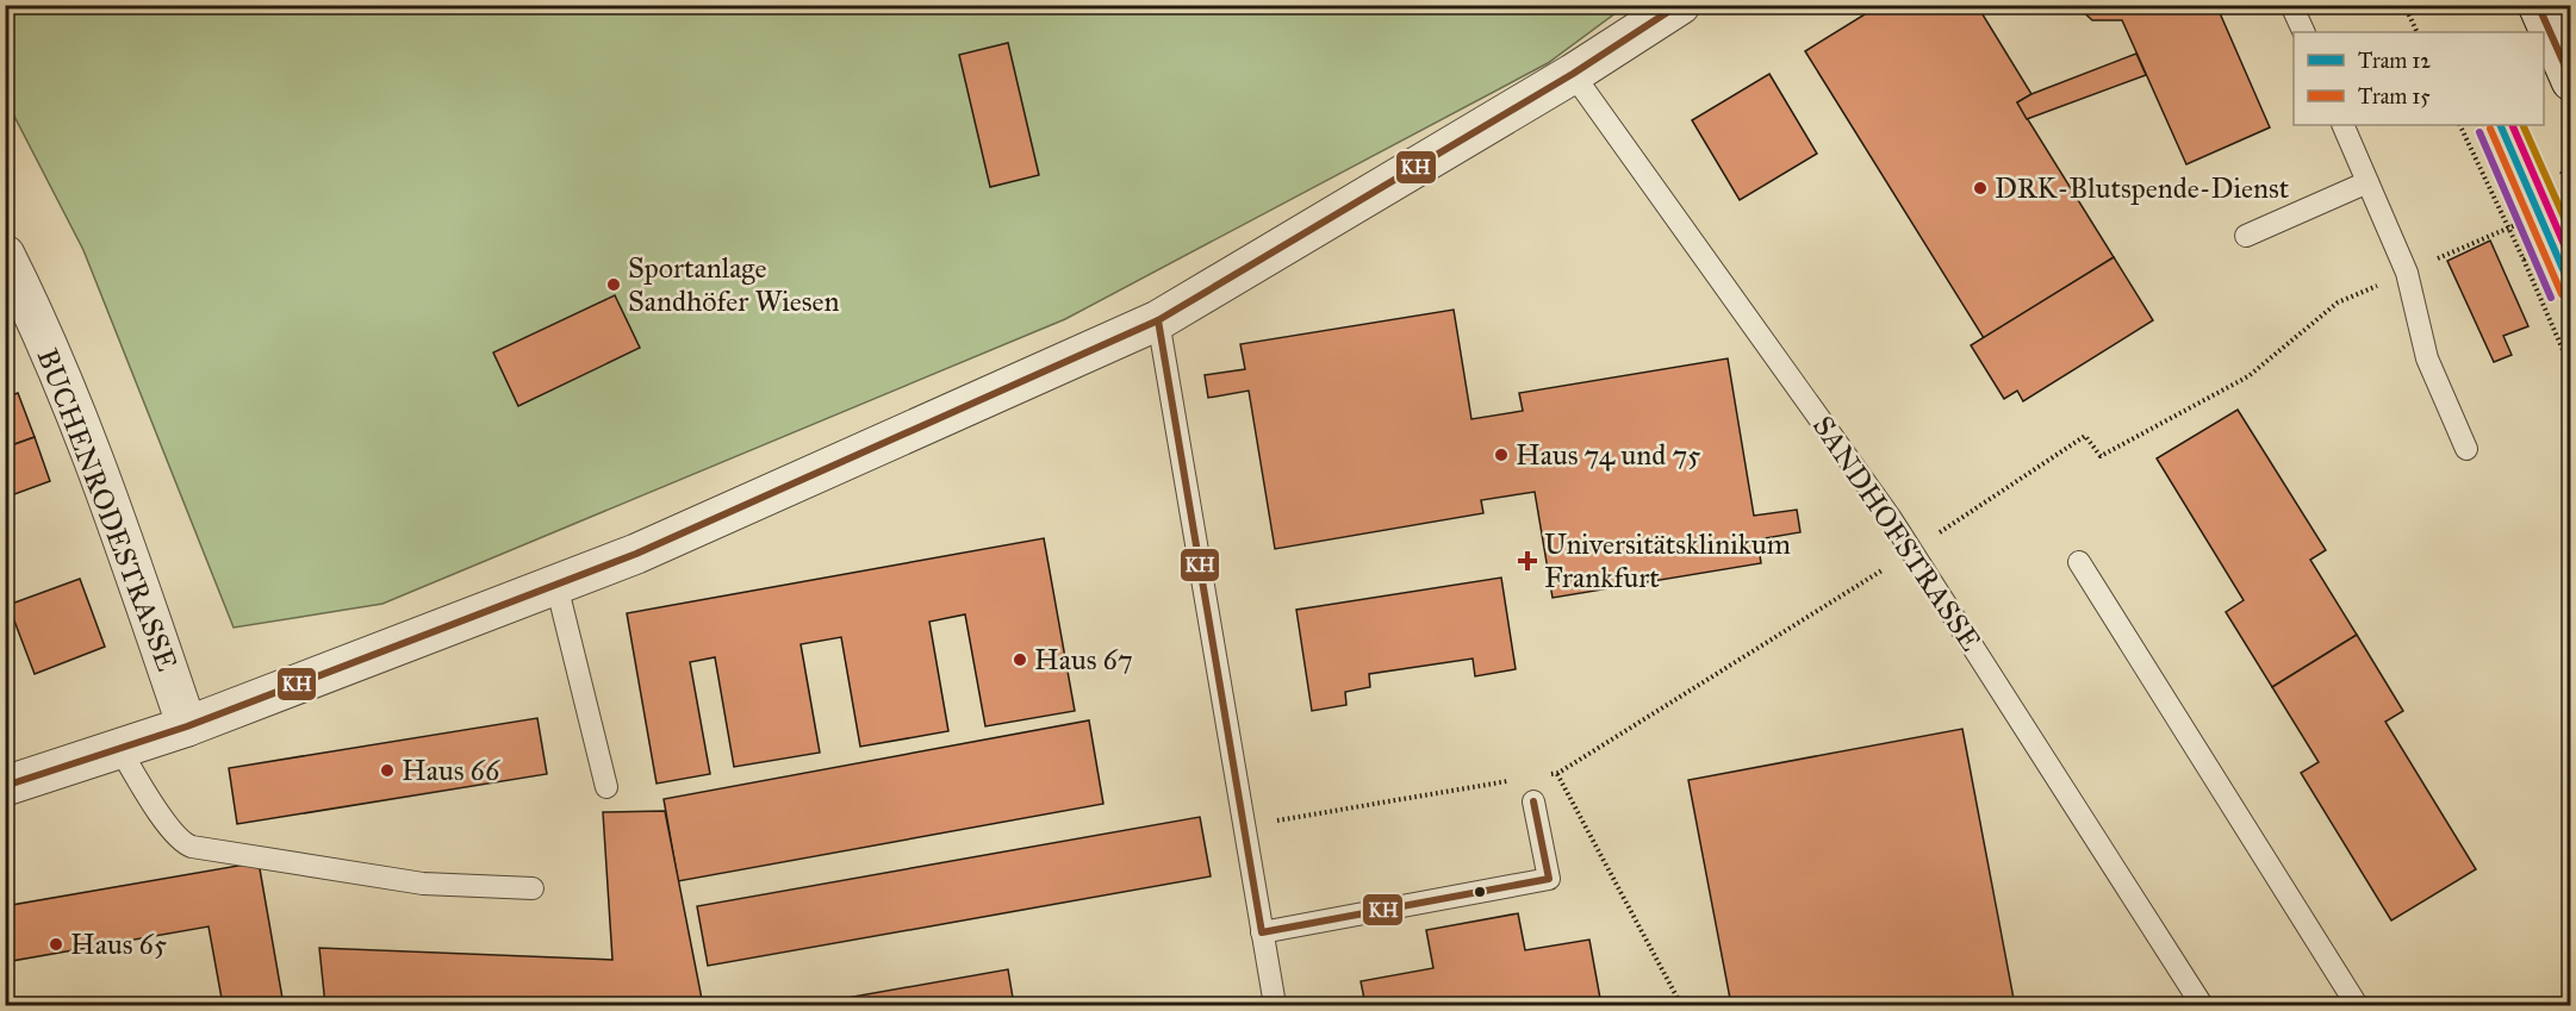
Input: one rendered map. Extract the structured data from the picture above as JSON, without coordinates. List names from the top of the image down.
{
  "streets": {
    "street": ["BUCHENRODESTRASSE"],
    "lane": ["SANDHOFSTRASSE"]
  },
  "places": {
    "other": [
      "DRK-Blutspende-Dienst",
      "Sportanlage Sandhöfer Wiesen",
      "Haus 74 und 75",
      "Haus 67",
      "Haus 66",
      "Haus 65"
    ],
    "health": ["Universitätsklinikum Frankfurt"]
  },
  "lines": ["transit line KH", "tram line 12", "tram line 15"],
  "legend": ["Tram 12", "Tram 15"]
}
